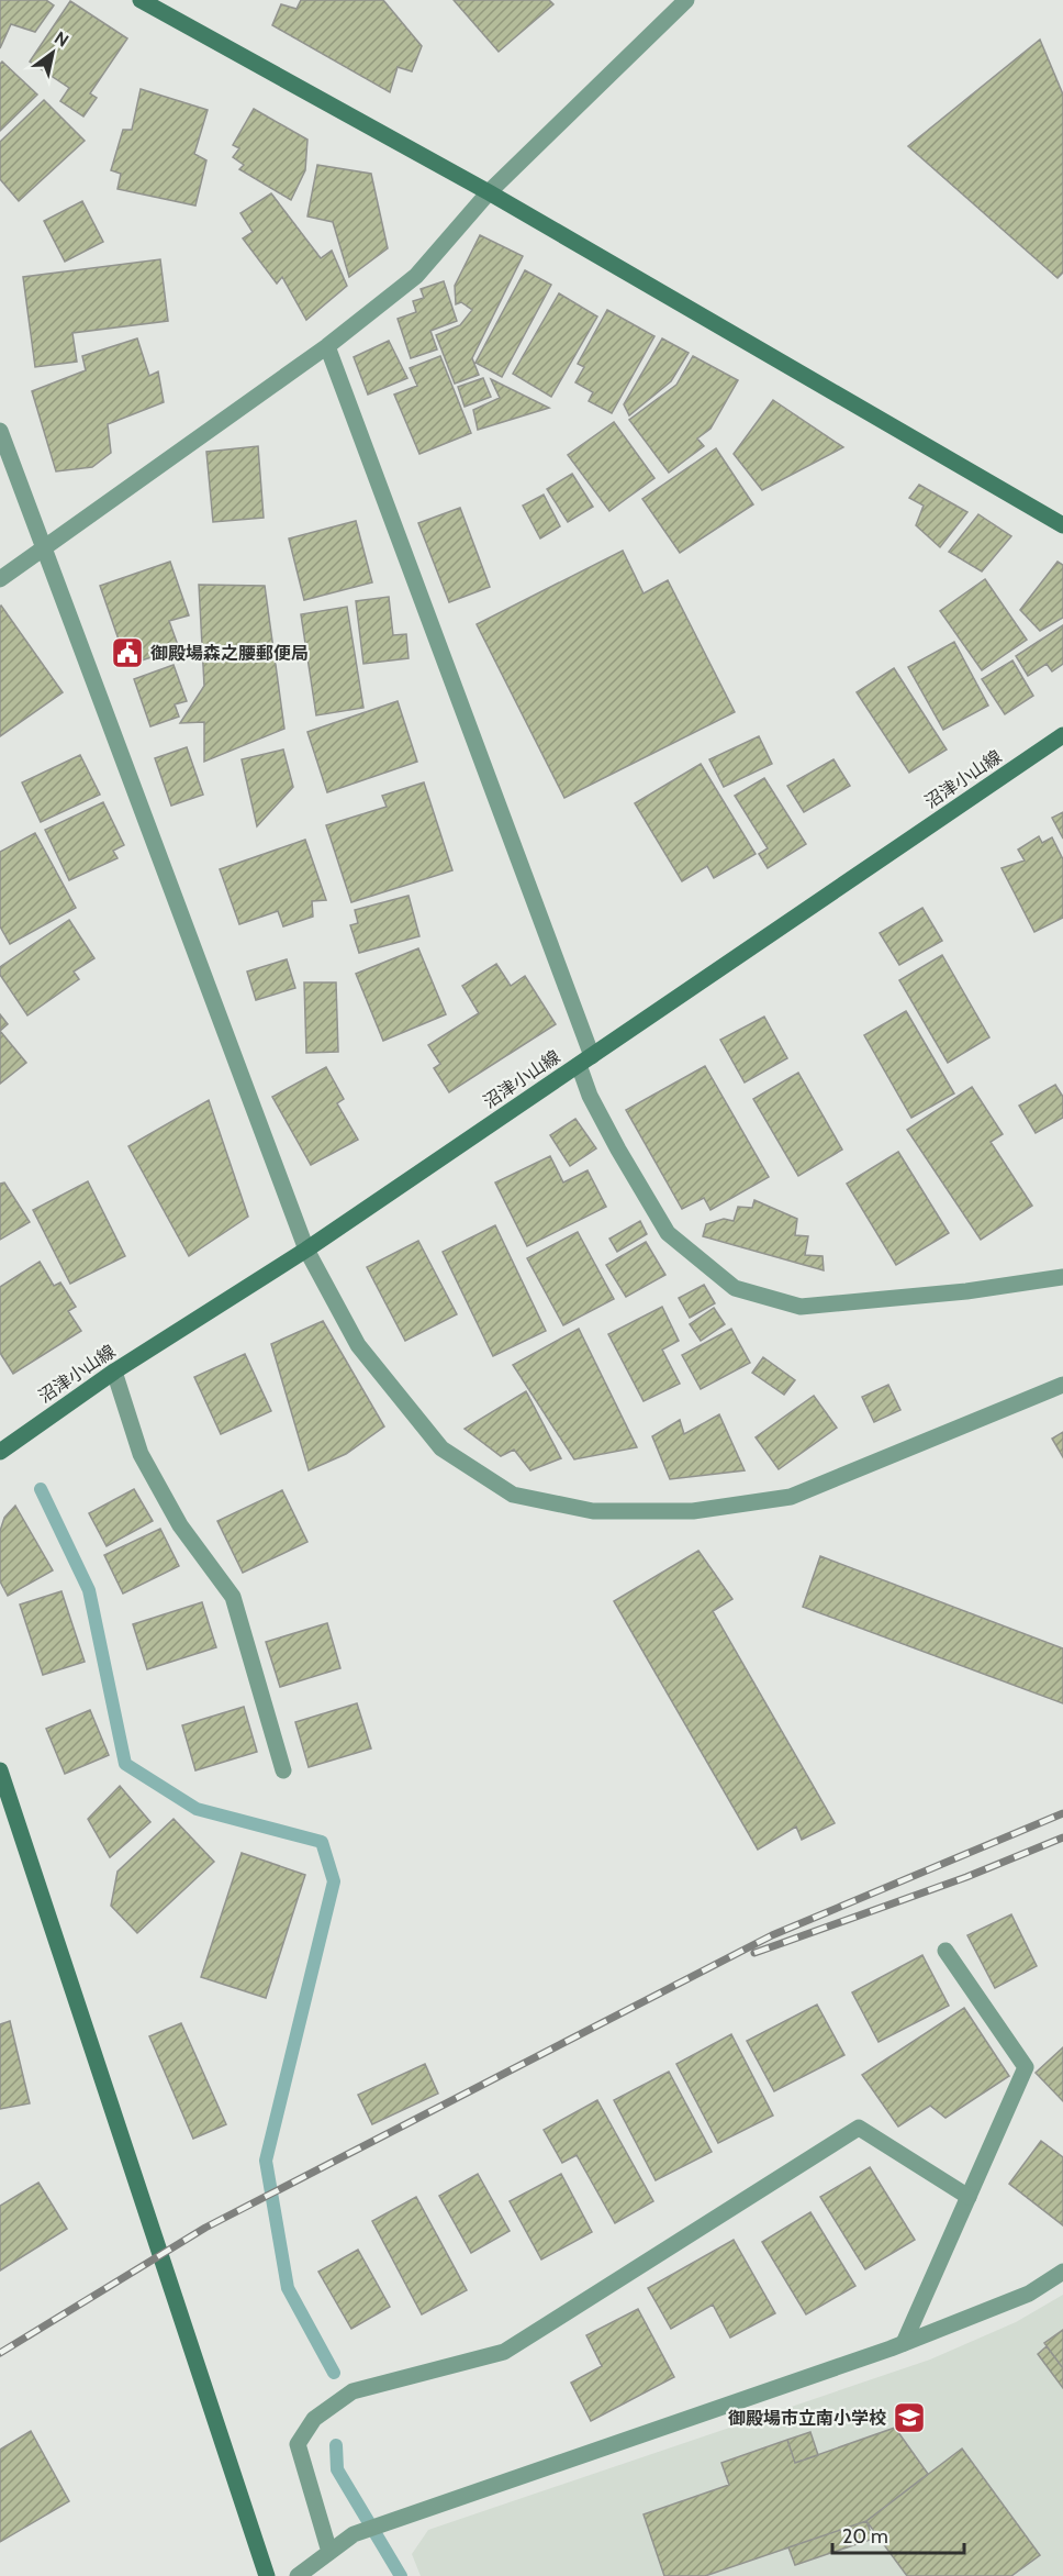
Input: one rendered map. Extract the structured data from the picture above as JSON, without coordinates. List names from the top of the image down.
{
  "streets": {
    "street": ["沼津小山線"]
  },
  "places": {
    "public building": ["御殿場森之腰郵便局"],
    "school or university": ["御殿場市立南小学校"]
  },
  "scale_bar": "20 m",
  "north": "top right"
}
